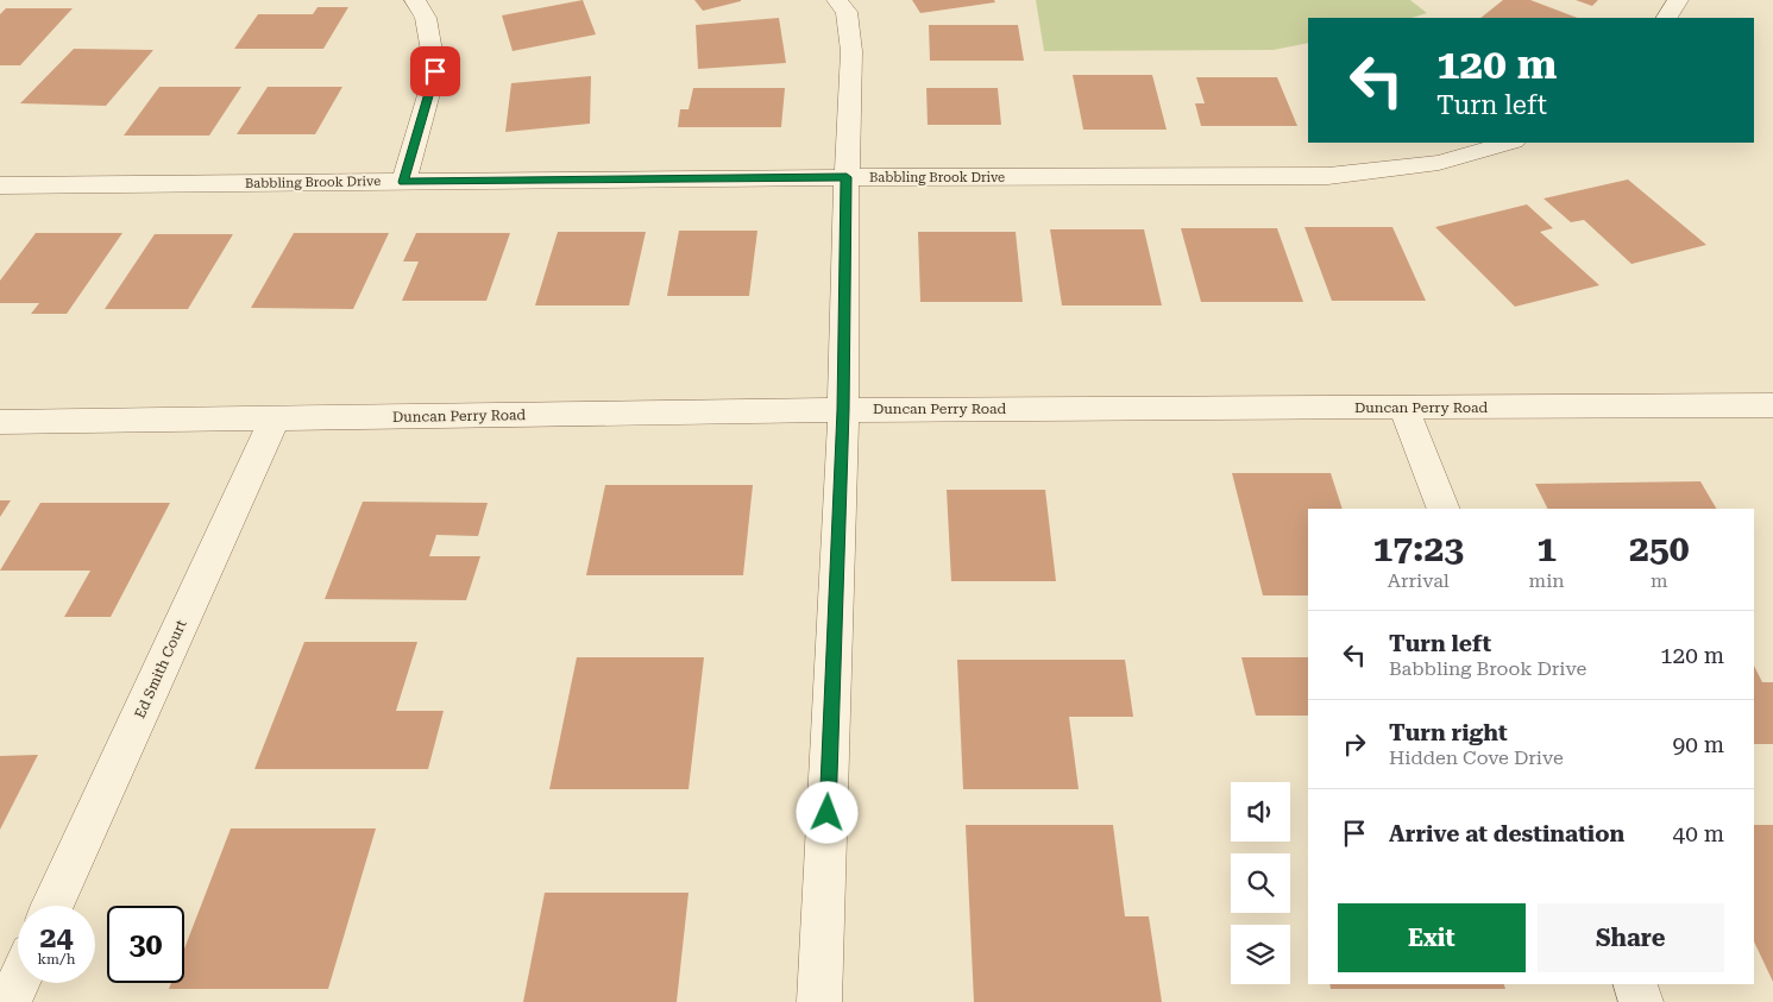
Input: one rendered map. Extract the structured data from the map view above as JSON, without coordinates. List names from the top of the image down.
{
  "streets": {
    "street": ["Babbling Brook Drive", "Duncan Perry Road", "Ed Smith Court"]
  },
  "crossings": [
    ["Duncan Perry Road", "Ed Smith Court"]
  ],
  "page": {
    "turn": ["120 m", "Turn left"],
    "eta": [
      "17:23",
      "Arrival",
      "1",
      "min",
      "250",
      "m"
    ],
    "list": [
      {
        "name": "Turn left",
        "note": "Babbling Brook Drive",
        "value": "120 m"
      },
      {
        "name": "Turn right",
        "note": "Hidden Cove Drive",
        "value": "90 m"
      },
      {
        "name": "Arrive at destination",
        "value": "40 m"
      }
    ],
    "buttons": ["Exit", "Share"],
    "speed": "24 km/h",
    "limit": "30"
  }
}
